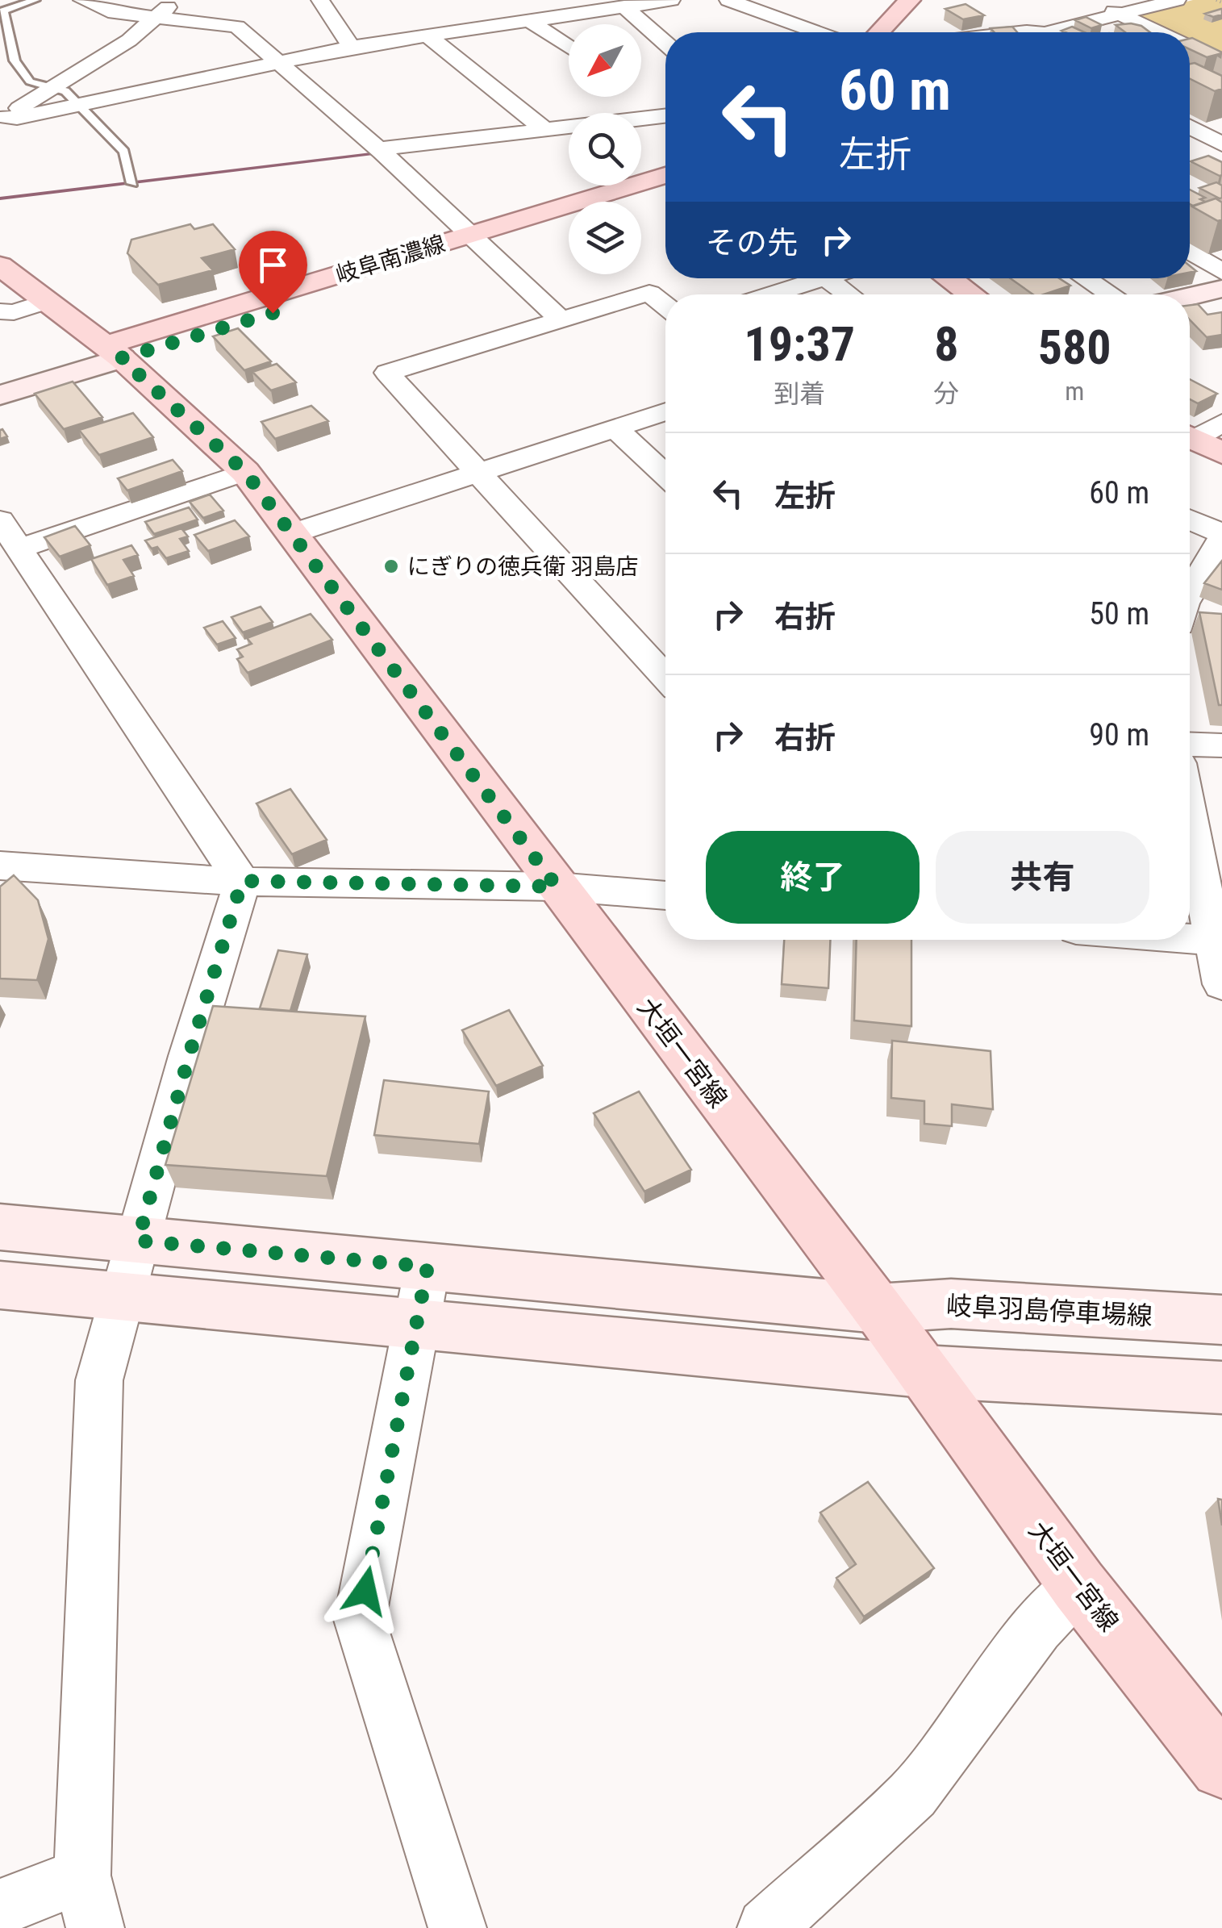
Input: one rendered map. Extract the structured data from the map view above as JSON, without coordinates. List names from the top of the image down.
{
  "streets": {
    "main road": ["岐阜南濃線", "大垣一宮線"],
    "street": ["岐阜羽島停車場線"]
  },
  "crossings": [
    ["岐阜南濃線", "大垣一宮線"],
    ["大垣一宮線", "岐阜羽島停車場線"]
  ],
  "places": ["にぎりの徳兵衛 羽島店"],
  "north": "bottom left",
  "page": {
    "turn": ["60 m", "左折"],
    "then": "その先",
    "eta": [
      "19:37",
      "到着",
      "8",
      "分",
      "580",
      "m"
    ],
    "list": [
      {
        "name": "左折",
        "value": "60 m"
      },
      {
        "name": "右折",
        "value": "50 m"
      },
      {
        "name": "右折",
        "value": "90 m"
      }
    ],
    "buttons": ["終了", "共有"]
  }
}
